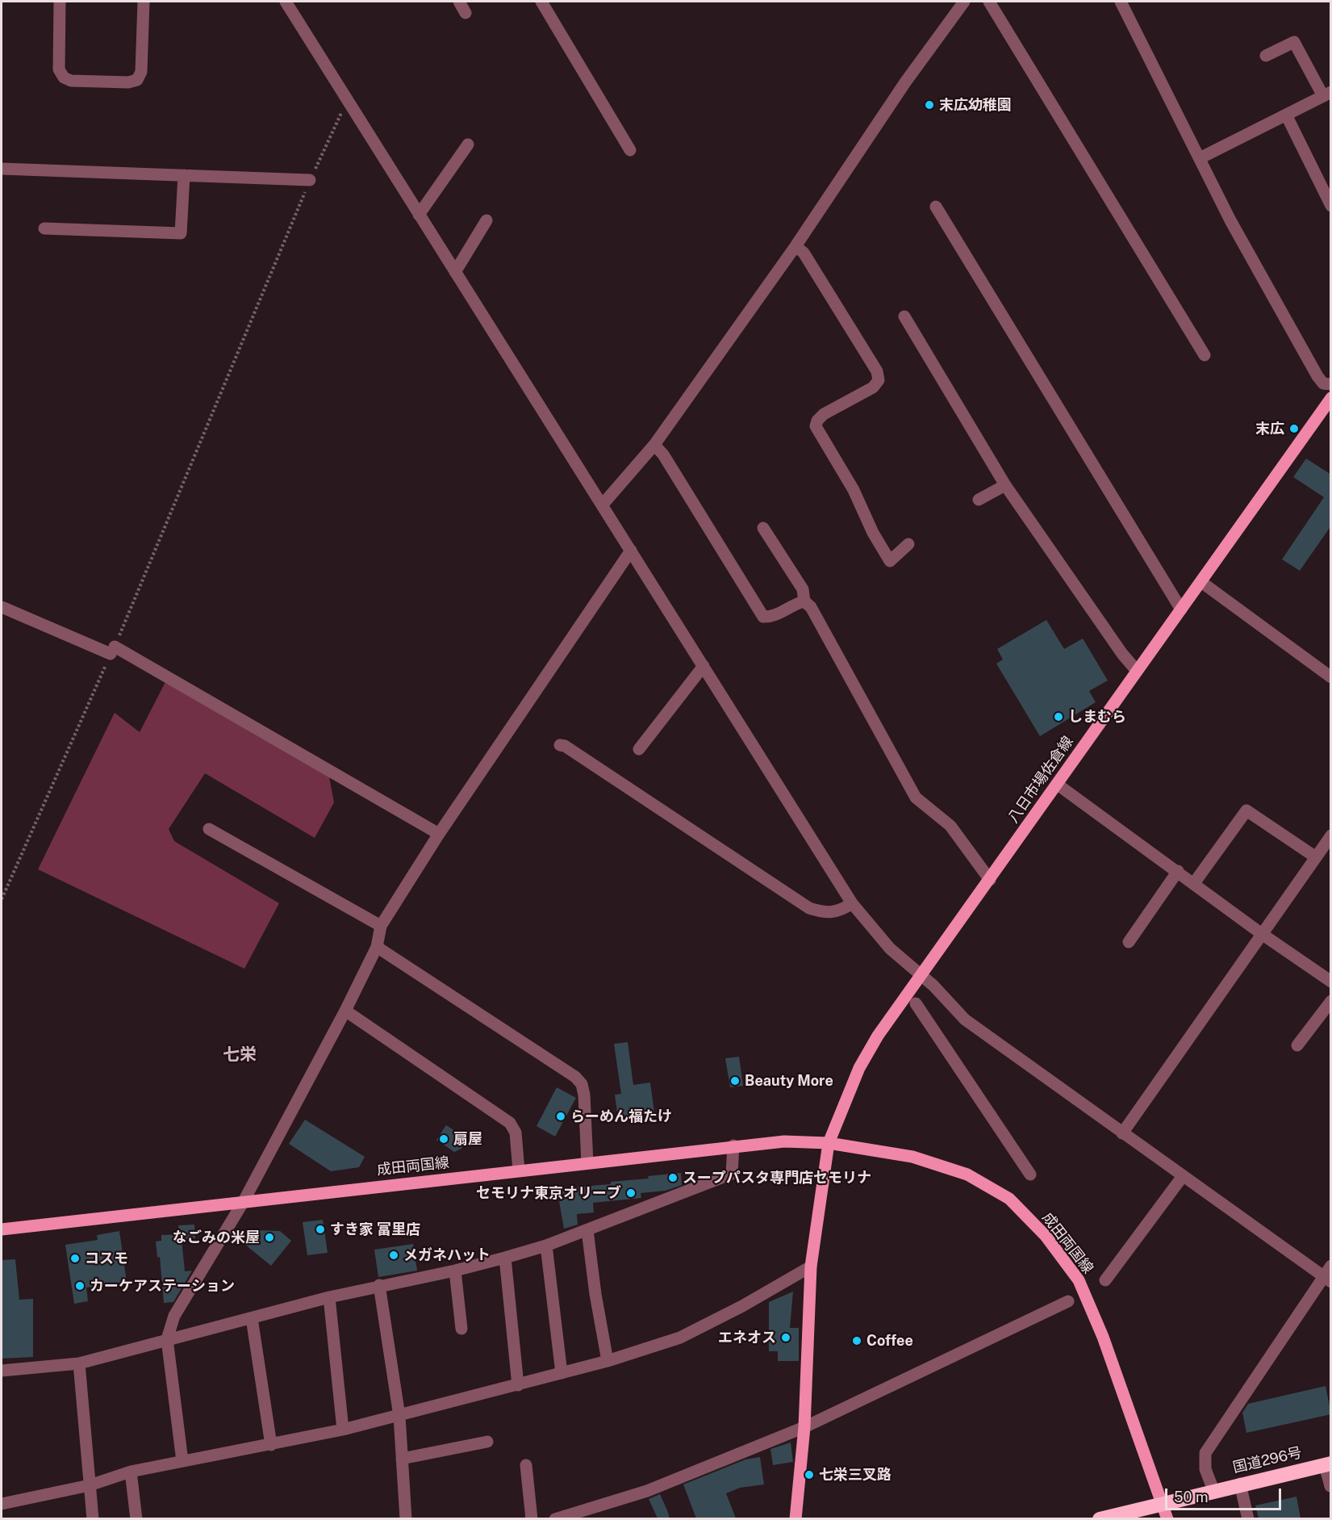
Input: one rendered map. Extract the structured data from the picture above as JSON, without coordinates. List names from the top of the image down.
{
  "streets": {
    "highway": ["国道296号"],
    "main road": ["八日市場佐倉線", "成田両国線"]
  },
  "crossings": [
    ["八日市場佐倉線", "成田両国線"],
    ["成田両国線", "国道296号"]
  ],
  "districts": ["七栄"],
  "places": [
    "末広幼稚園",
    "末広",
    "しまむら",
    "Beauty More",
    "らーめん福たけ",
    "扇屋",
    "スープパスタ専門店セモリナ",
    "セモリナ東京オリーブ",
    "すき家 富里店",
    "なごみの米屋",
    "メガネハット",
    "コスモ",
    "カーケアステーション",
    "エネオス",
    "Coffee",
    "七栄三叉路"
  ],
  "scale_bar": "50 m"
}
